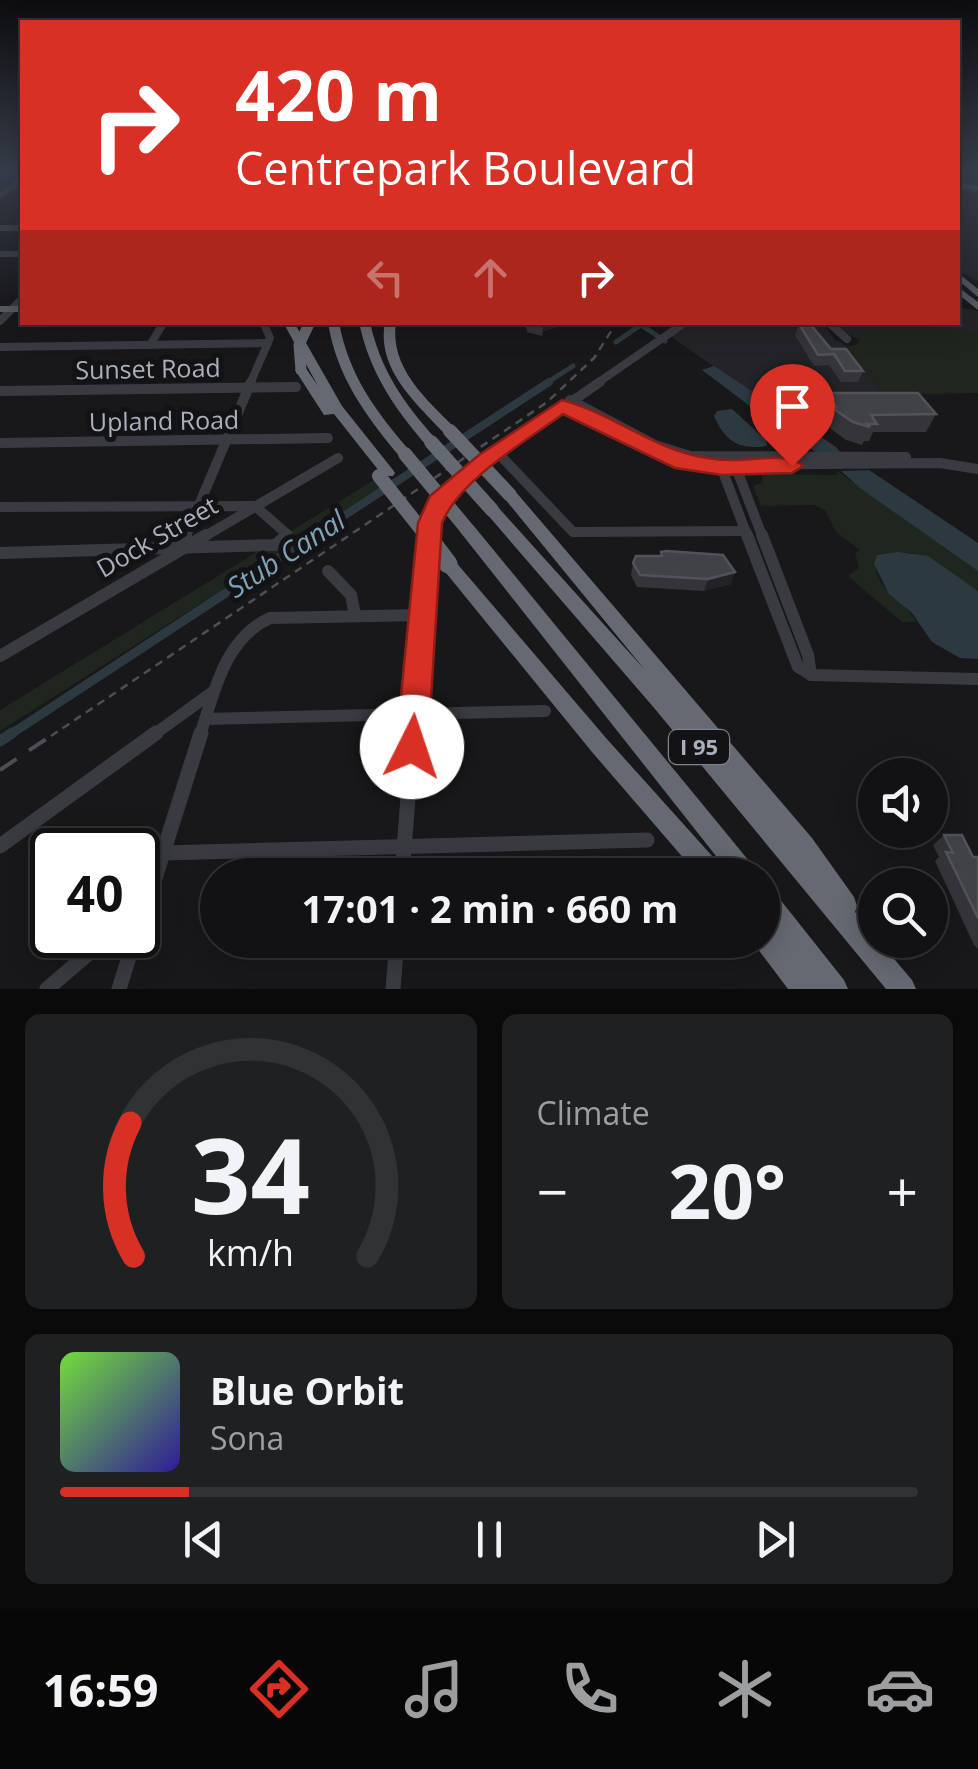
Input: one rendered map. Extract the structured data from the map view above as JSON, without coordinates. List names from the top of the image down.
{
  "streets": {
    "highway": ["I 95"],
    "street": ["Sunset Road", "Upland Road", "Dock Street"]
  },
  "water": ["Stub Canal"],
  "page": {
    "turn": ["420 m", "Centrepark Boulevard"],
    "limit": "40",
    "trip": "17:01 · 2 min · 660 m",
    "tile": "Climate",
    "heat": ["−", "20°", "+"],
    "song": ["Blue Orbit", "Sona"],
    "tabs": "16:59",
    "gauge": ["34", "km/h"]
  }
}
